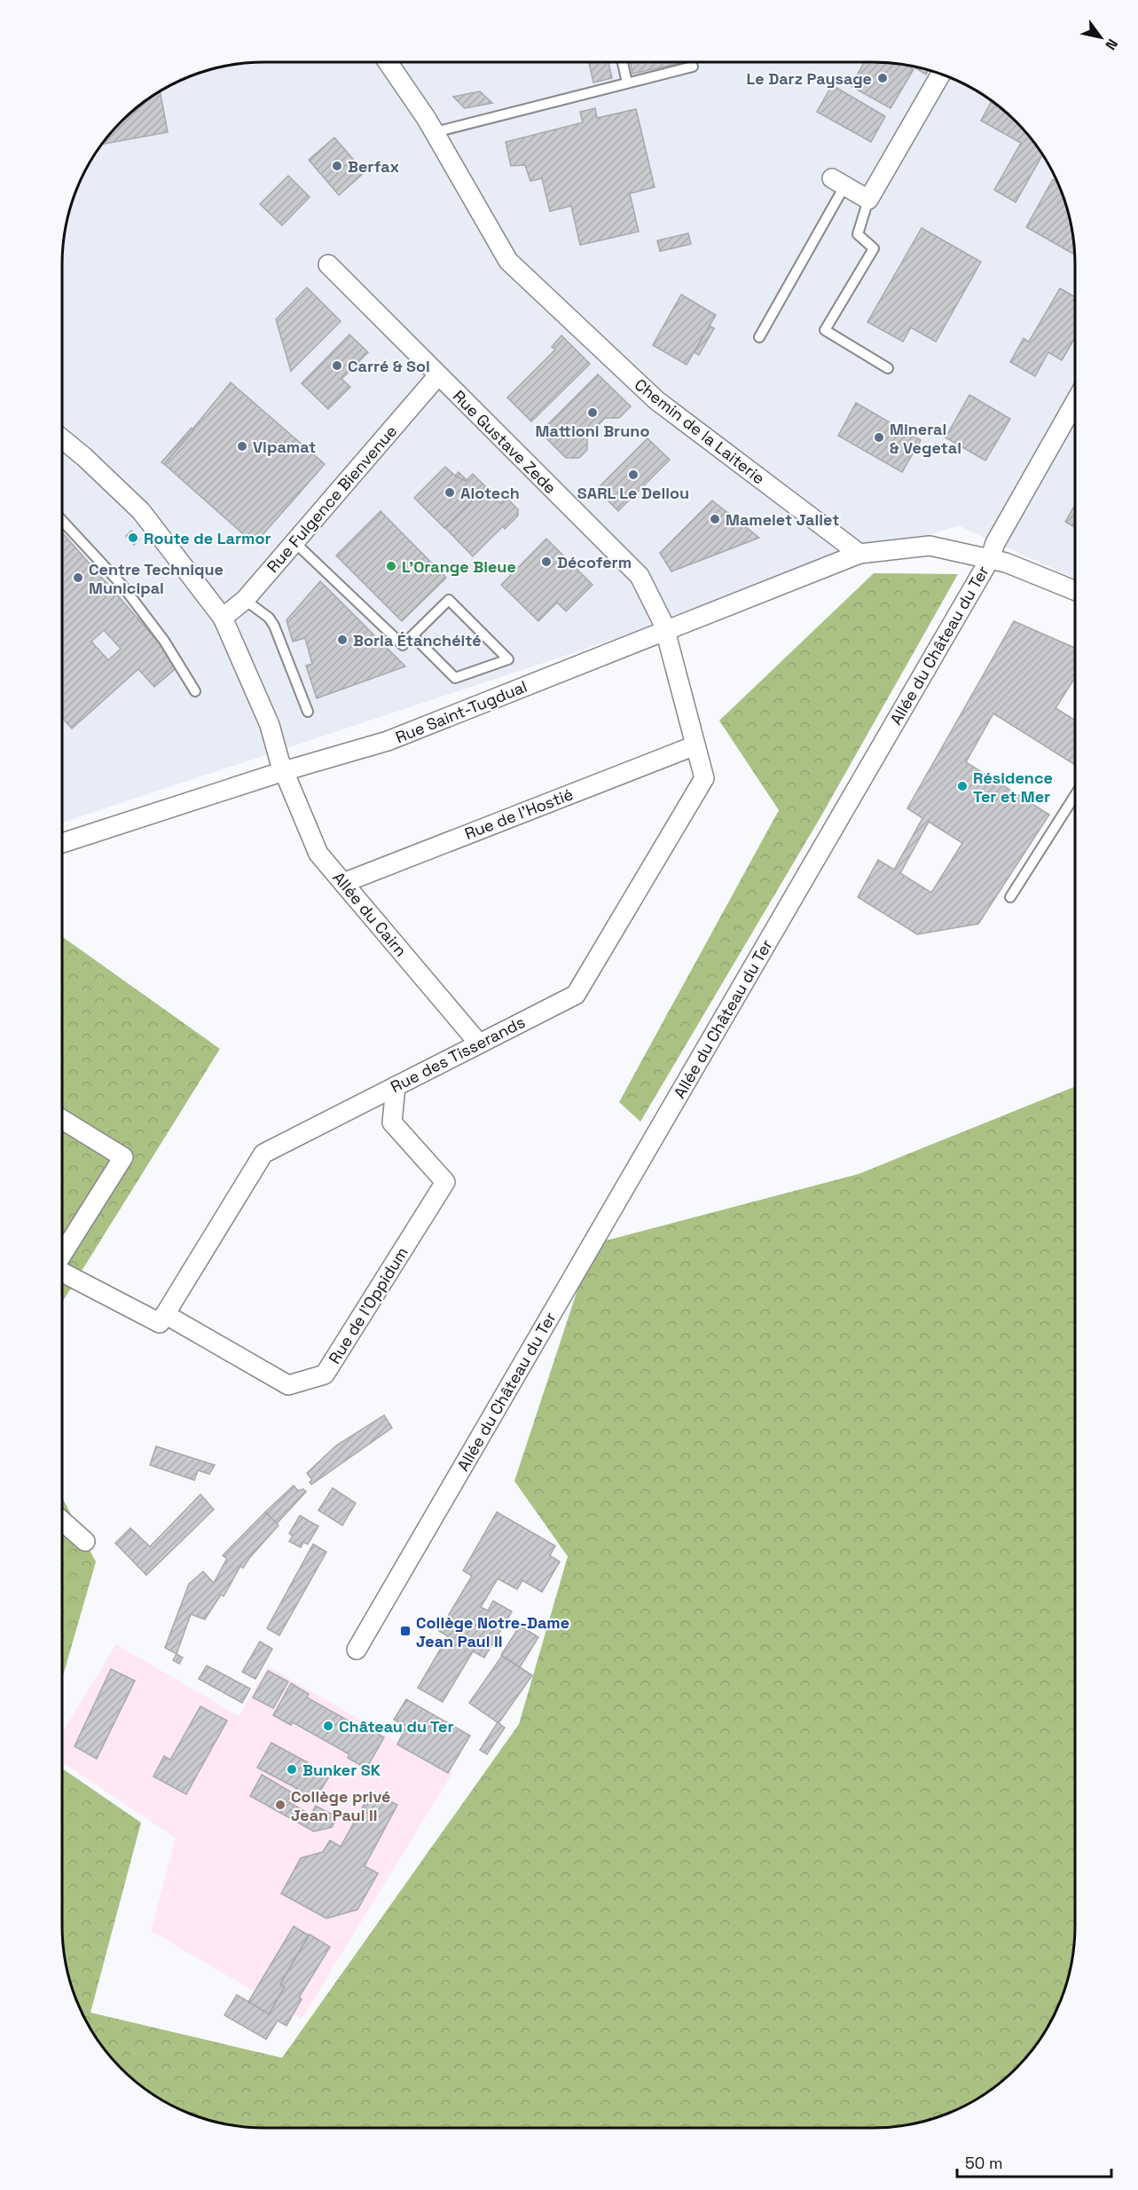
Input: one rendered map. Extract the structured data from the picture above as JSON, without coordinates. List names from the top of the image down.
{
  "streets": {
    "street": [
      "Chemin de la Laiterie",
      "Rue Gustave Zede",
      "Rue Fulgence Bienvenue",
      "Allée du Château du Ter",
      "Rue Saint-Tugdual",
      "Rue de l'Hostié",
      "Allée du Cairn",
      "Rue des Tisserands",
      "Rue de l'Oppidum"
    ]
  },
  "crossings": [
    ["Chemin de la Laiterie", "Rue Saint-Tugdual"],
    ["Rue Gustave Zede", "Rue Fulgence Bienvenue"],
    ["Rue Gustave Zede", "Rue Saint-Tugdual"],
    ["Rue Gustave Zede", "Rue des Tisserands"],
    ["Rue Fulgence Bienvenue", "Allée du Cairn"],
    ["Rue Saint-Tugdual", "Allée du Cairn"],
    ["Rue Saint-Tugdual", "Rue des Tisserands"],
    ["Rue de l'Hostié", "Allée du Cairn"],
    ["Rue de l'Hostié", "Rue des Tisserands"],
    ["Allée du Cairn", "Rue des Tisserands"],
    ["Rue des Tisserands", "Rue de l'Oppidum"]
  ],
  "places": {
    "other": [
      "Le Darz Paysage",
      "Berfax",
      "Carré & Sol",
      "Mattioni Bruno",
      "Mineral & Vegetal",
      "Vipamat",
      "SARL Le Dellou",
      "Alotech",
      "Mamelet Jallet",
      "Route de Larmor",
      "Décoferm",
      "L'Orange Bleue",
      "Centre Technique Municipal",
      "Borla Étanchéité",
      "Résidence Ter et Mer",
      "Château du Ter",
      "Bunker SK",
      "Collège privé Jean Paul II"
    ],
    "transit": ["Collège Notre-Dame Jean Paul II"]
  },
  "scale_bar": "50 m",
  "north": "bottom right"
}
